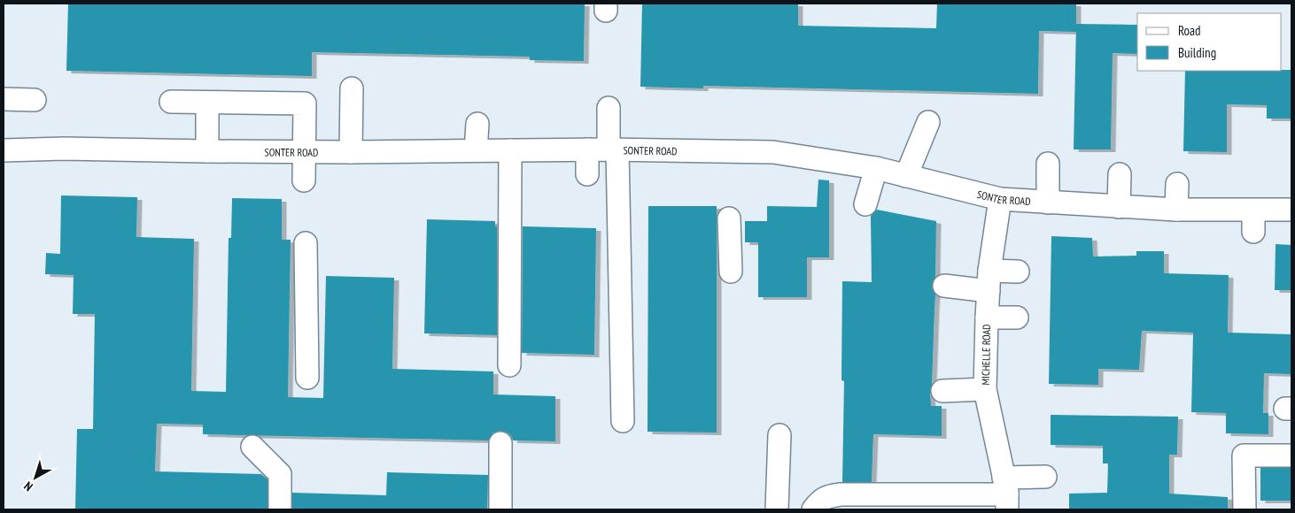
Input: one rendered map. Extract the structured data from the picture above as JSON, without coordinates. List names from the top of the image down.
{
  "streets": {
    "street": ["SONTER ROAD", "MICHELLE ROAD"]
  },
  "crossings": [
    ["SONTER ROAD", "MICHELLE ROAD"]
  ],
  "legend": ["Road", "Building"],
  "north": "bottom left"
}
